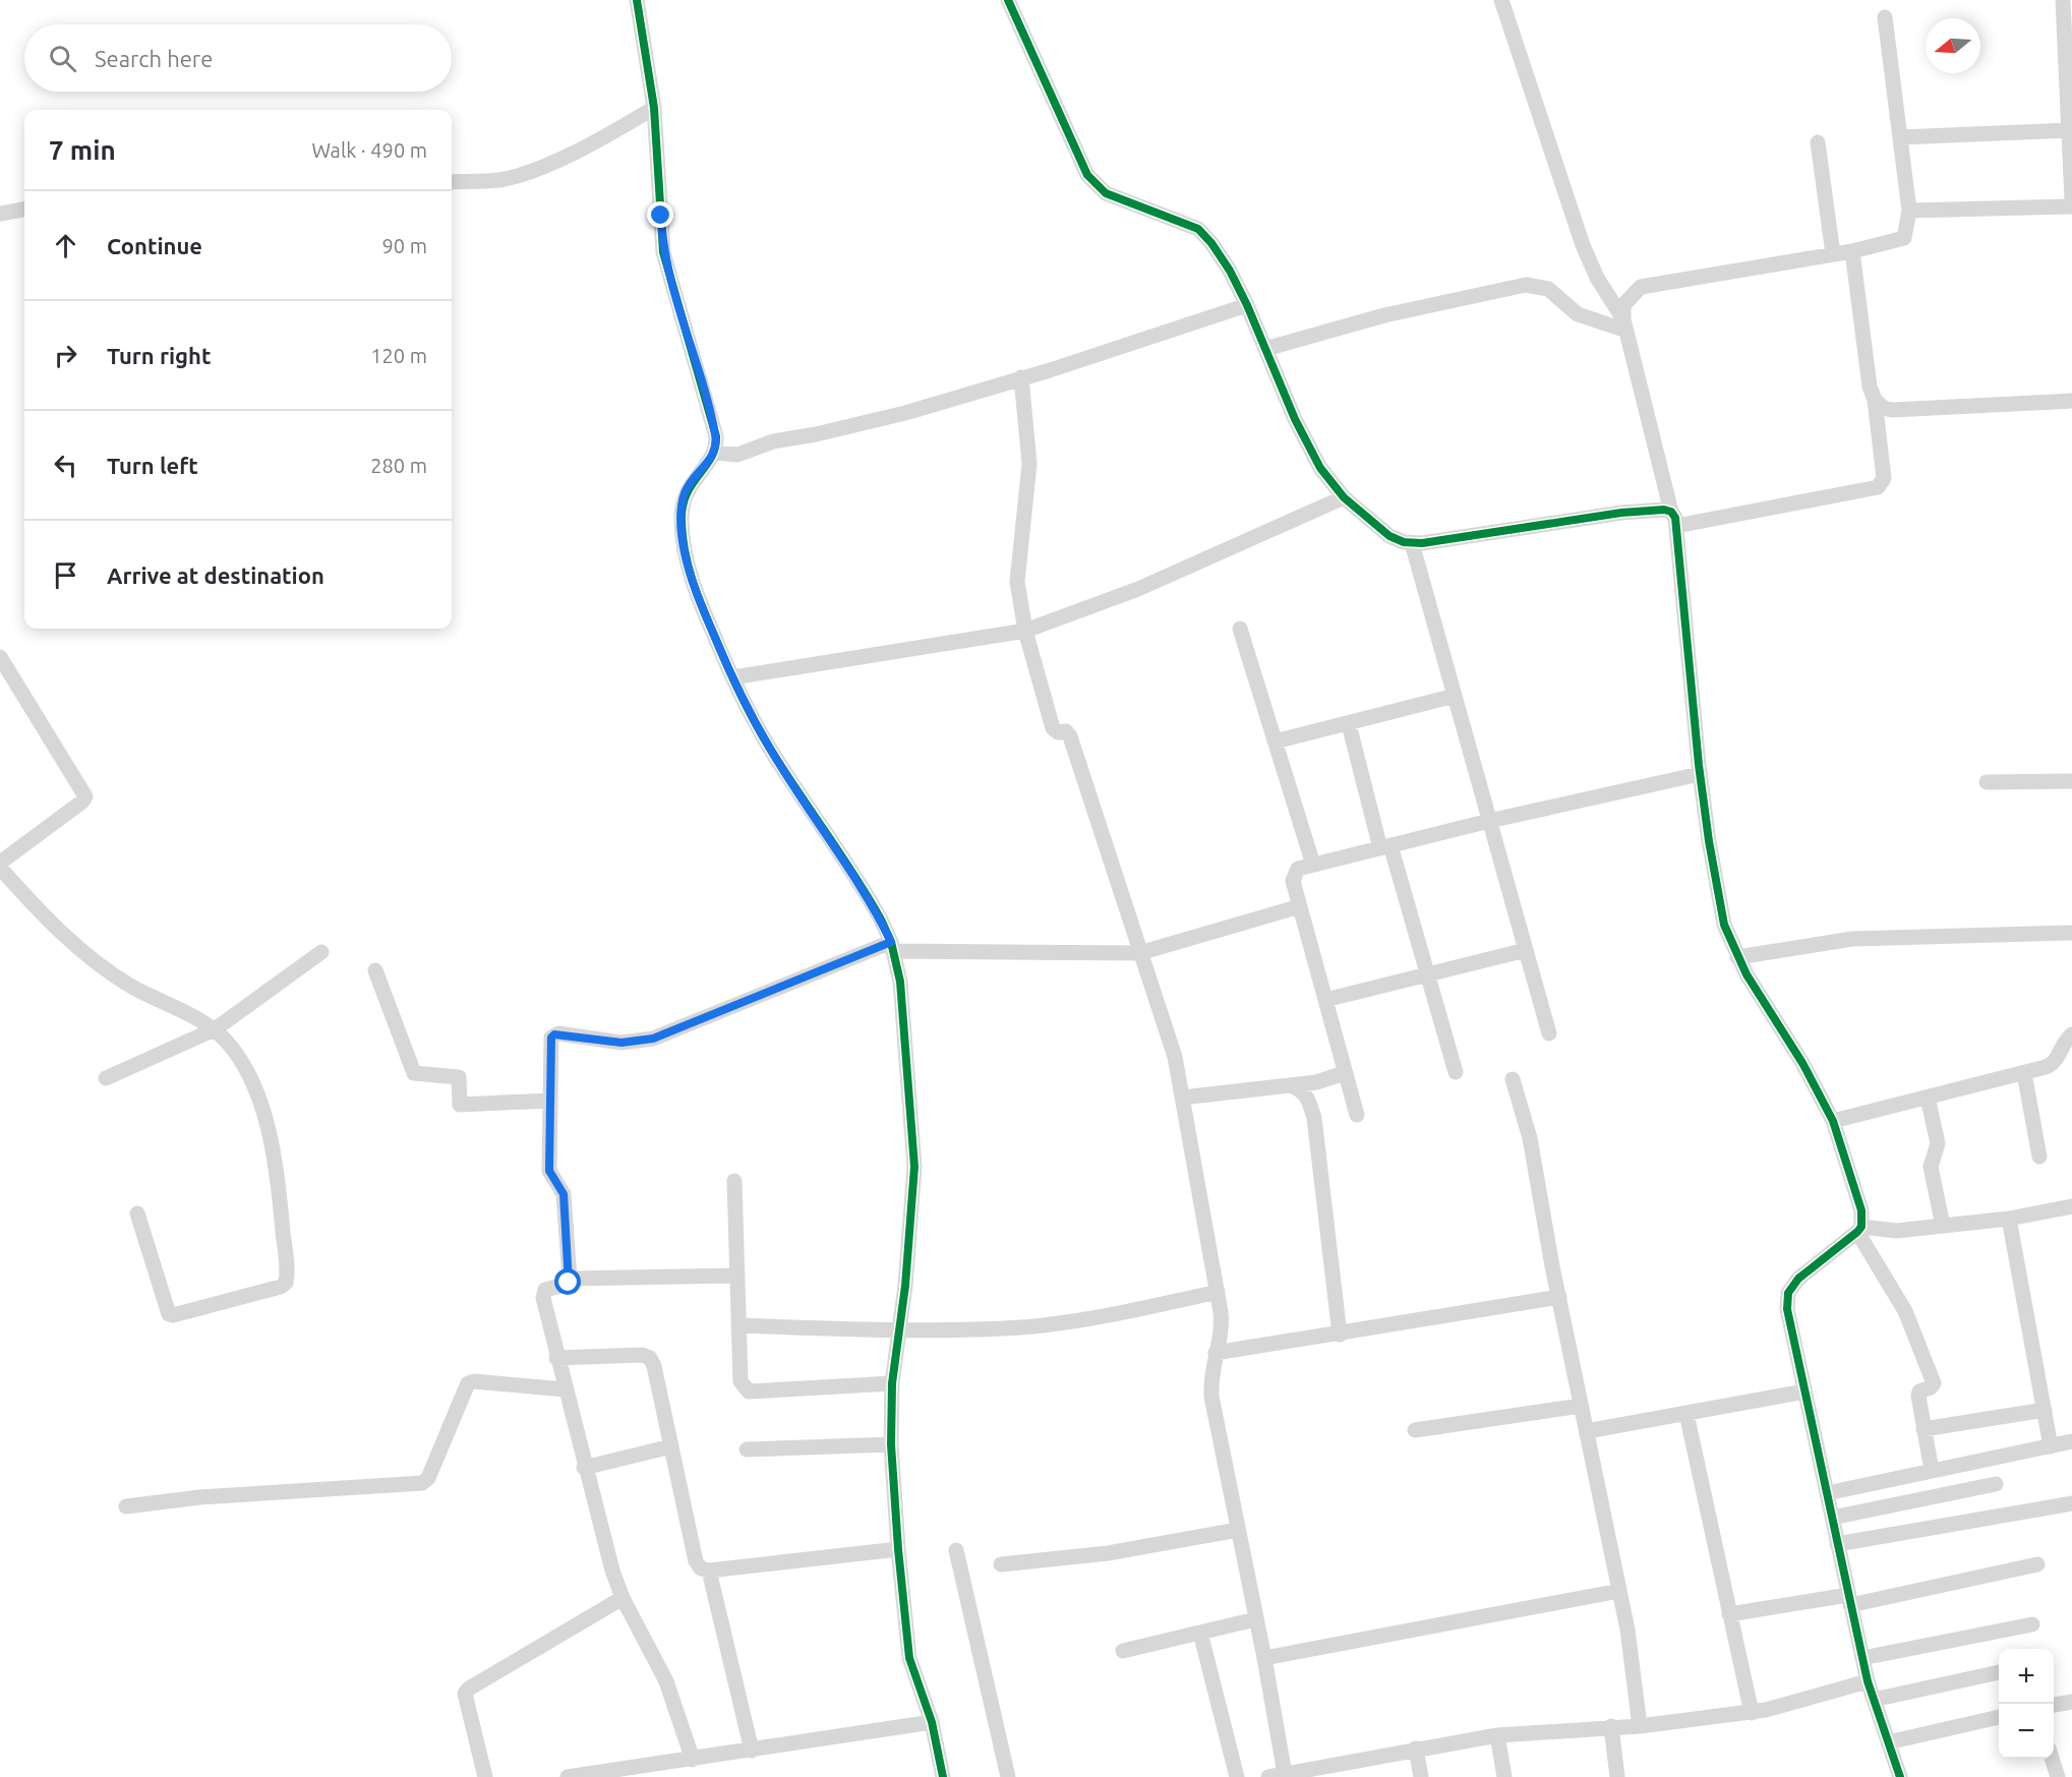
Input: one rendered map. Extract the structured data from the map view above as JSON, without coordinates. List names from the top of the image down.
{
  "north": "left",
  "page": {
    "search": "Search here",
    "heading": ["7 min", "Walk · 490 m"],
    "list": [
      ["Continue", "90 m"],
      ["Turn right", "120 m"],
      ["Turn left", "280 m"],
      "Arrive at destination"
    ],
    "map_buttons": ["+", "−"]
  }
}
